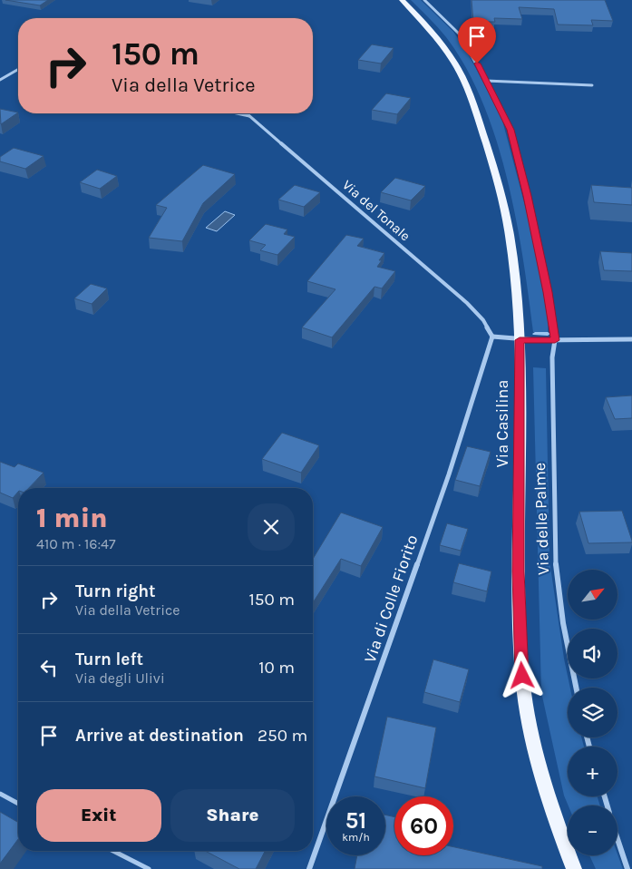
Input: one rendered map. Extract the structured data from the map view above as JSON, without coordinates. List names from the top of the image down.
{
  "streets": {
    "main road": ["Via Casilina"],
    "street": ["Via del Tonale", "Via delle Palme", "Via di Colle Fiorito"]
  },
  "crossings": [
    ["Via del Tonale", "Via di Colle Fiorito"]
  ],
  "north": "top right",
  "page": {
    "turn": ["150 m", "Via della Vetrice"],
    "heading": ["1 min", "410 m · 16:47"],
    "list": [
      {
        "name": "Turn right",
        "note": "Via della Vetrice",
        "value": "150 m"
      },
      {
        "name": "Turn left",
        "note": "Via degli Ulivi",
        "value": "10 m"
      },
      {
        "name": "Arrive at destination",
        "value": "250 m"
      }
    ],
    "map_buttons": ["+", "−"],
    "buttons": ["Exit", "Share"],
    "speed": "51 km/h",
    "limit": "60"
  }
}
